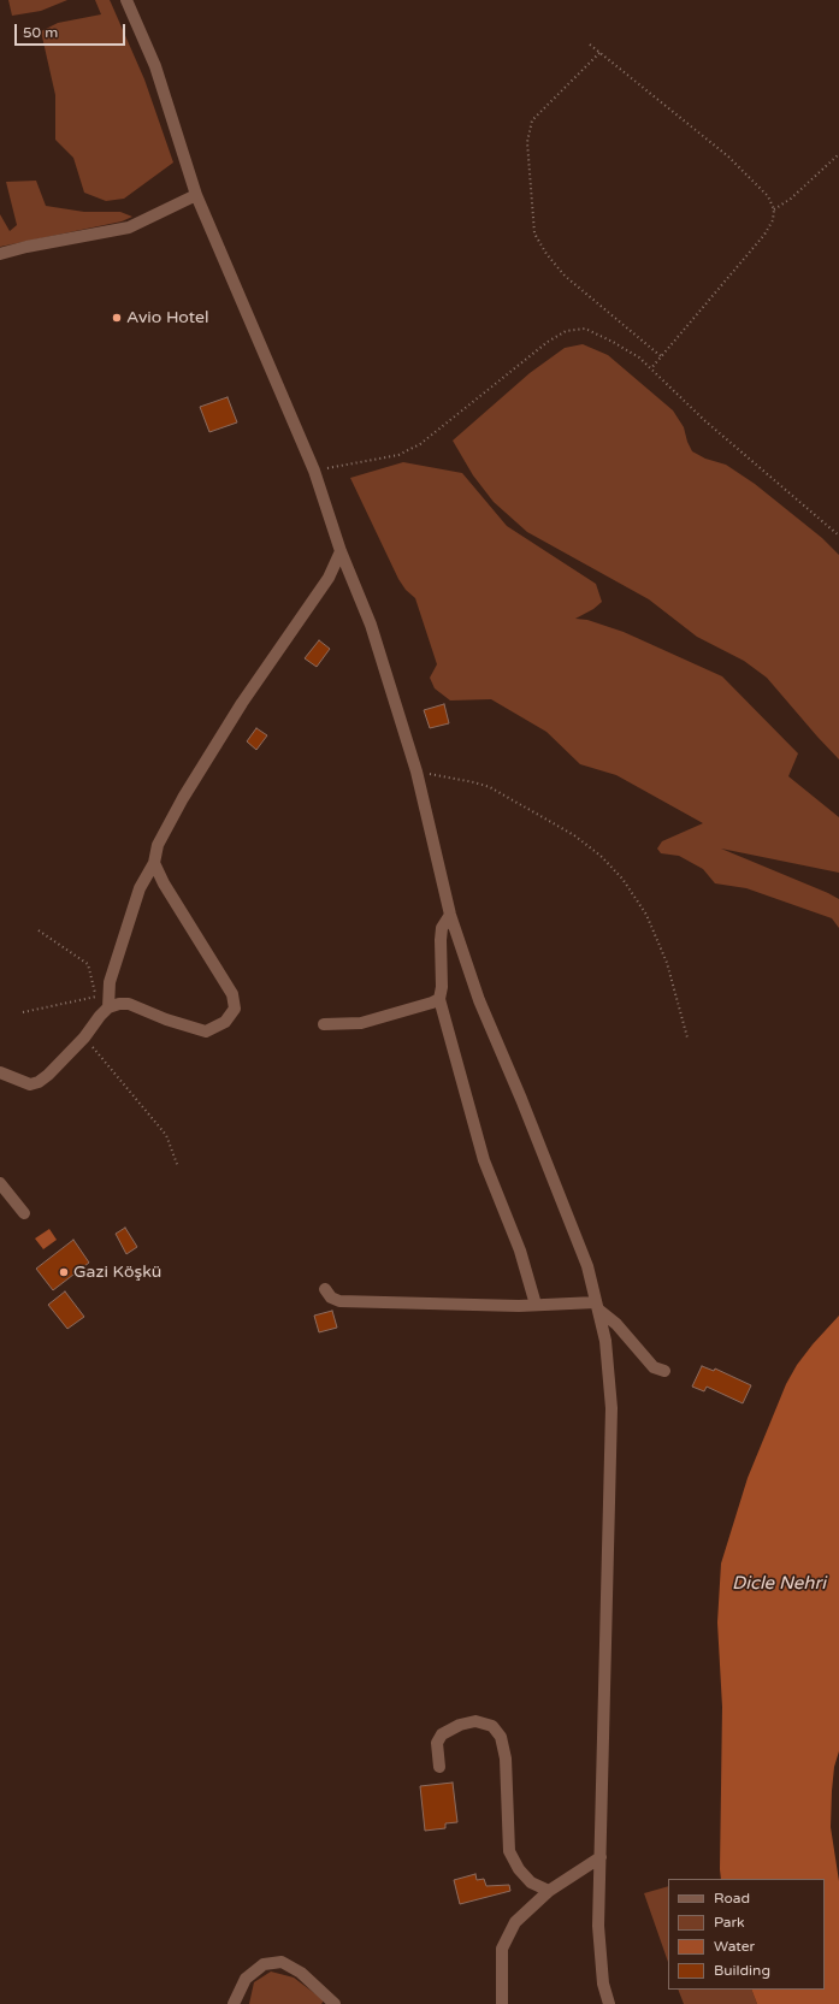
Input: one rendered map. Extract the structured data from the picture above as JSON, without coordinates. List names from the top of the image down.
{
  "water": ["Dicle Nehri"],
  "places": ["Avio Hotel", "Gazi Köşkü"],
  "legend": [
    "Road",
    "Park",
    "Water",
    "Building"
  ],
  "scale_bar": "50 m"
}
